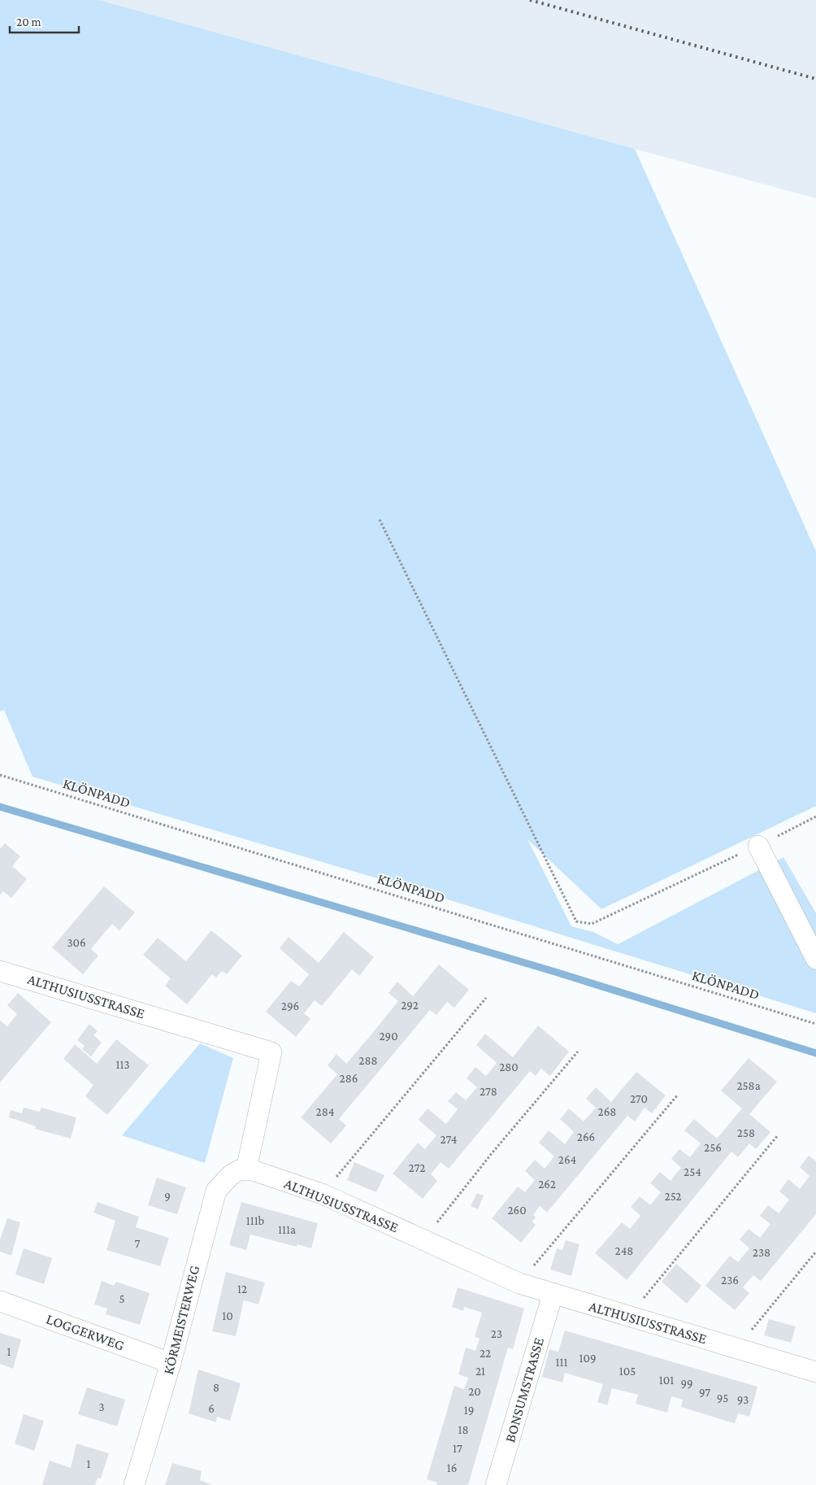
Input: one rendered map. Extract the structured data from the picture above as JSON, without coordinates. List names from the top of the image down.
{
  "streets": {
    "street": [
      "ALTHUSIUSSTRASSE",
      "KÖRMEISTERWEG",
      "LOGGERWEG",
      "BONSUMSTRASSE"
    ],
    "path": ["KLÖNPADD"]
  },
  "crossings": [
    ["ALTHUSIUSSTRASSE", "KÖRMEISTERWEG"],
    ["ALTHUSIUSSTRASSE", "BONSUMSTRASSE"],
    ["KÖRMEISTERWEG", "LOGGERWEG"]
  ],
  "house_numbers": [
    "306",
    "292",
    "296",
    "290",
    "288",
    "113",
    "280",
    "286",
    "258a",
    "278",
    "270",
    "284",
    "268",
    "258",
    "266",
    "274",
    "256",
    "264",
    "272",
    "254",
    "262",
    "9",
    "252",
    "260",
    "111b",
    "111a",
    "7",
    "248",
    "238",
    "236",
    "12",
    "5",
    "10",
    "23",
    "1",
    "22",
    "109",
    "111",
    "21",
    "105",
    "101",
    "99",
    "8",
    "20",
    "97",
    "95",
    "93",
    "3",
    "6",
    "19",
    "18",
    "17",
    "1",
    "16"
  ],
  "scale_bar": "20 m"
}
